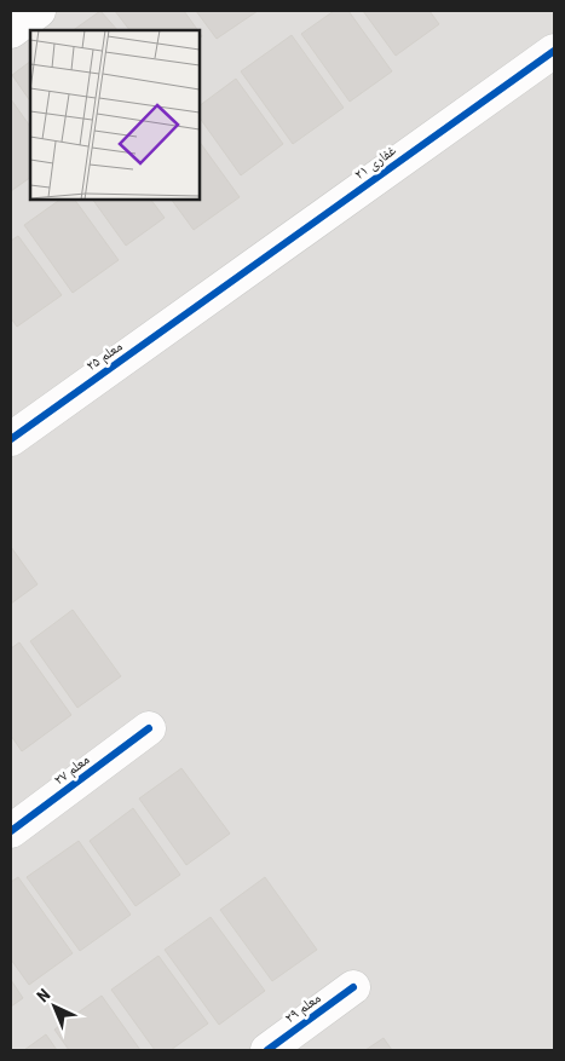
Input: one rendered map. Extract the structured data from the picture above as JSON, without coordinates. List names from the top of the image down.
{
  "streets": {
    "street": [
      "غفاری ۲۱",
      "معلم ۲۵",
      "معلم ۲۷",
      "معلم ۲۹"
    ]
  },
  "crossings": [
    ["غفاری ۲۱", "معلم ۲۵"]
  ],
  "north": "top left"
}
